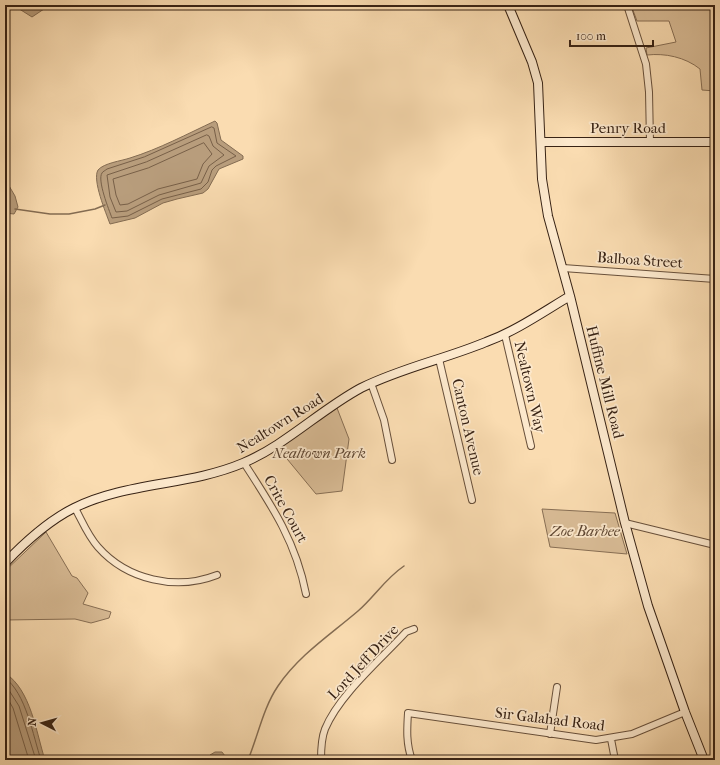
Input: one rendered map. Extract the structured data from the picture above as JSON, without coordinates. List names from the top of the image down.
{
  "streets": {
    "street": [
      "Penry Road",
      "Balboa Street",
      "Huffine Mill Road",
      "Nealtown Way",
      "Nealtown Road",
      "Canton Avenue",
      "Crite Court",
      "Lord Jeff Drive",
      "Sir Galahad Road"
    ]
  },
  "crossings": [
    ["Penry Road", "Huffine Mill Road"],
    ["Balboa Street", "Huffine Mill Road"],
    ["Huffine Mill Road", "Nealtown Road"],
    ["Huffine Mill Road", "Sir Galahad Road"],
    ["Nealtown Way", "Nealtown Road"],
    ["Nealtown Road", "Canton Avenue"],
    ["Nealtown Road", "Crite Court"]
  ],
  "parks": ["Nealtown Park", "Zoe Barbee"],
  "scale_bar": "100 m",
  "north": "left"
}
